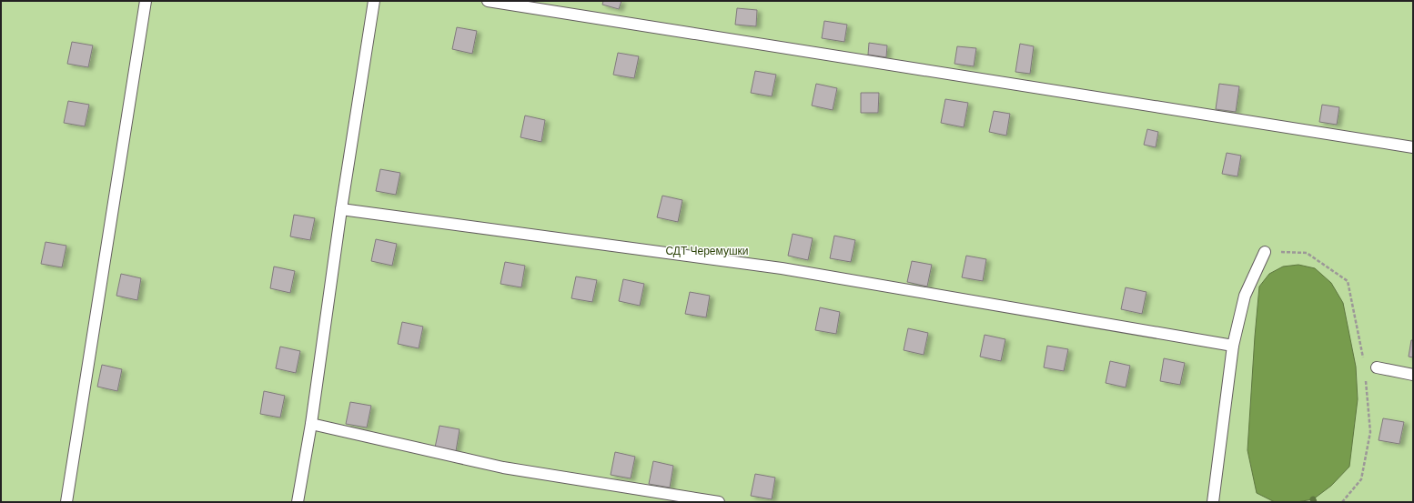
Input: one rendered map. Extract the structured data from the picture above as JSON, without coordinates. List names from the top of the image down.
{
  "parks": ["СДТ Черемушки"]
}
